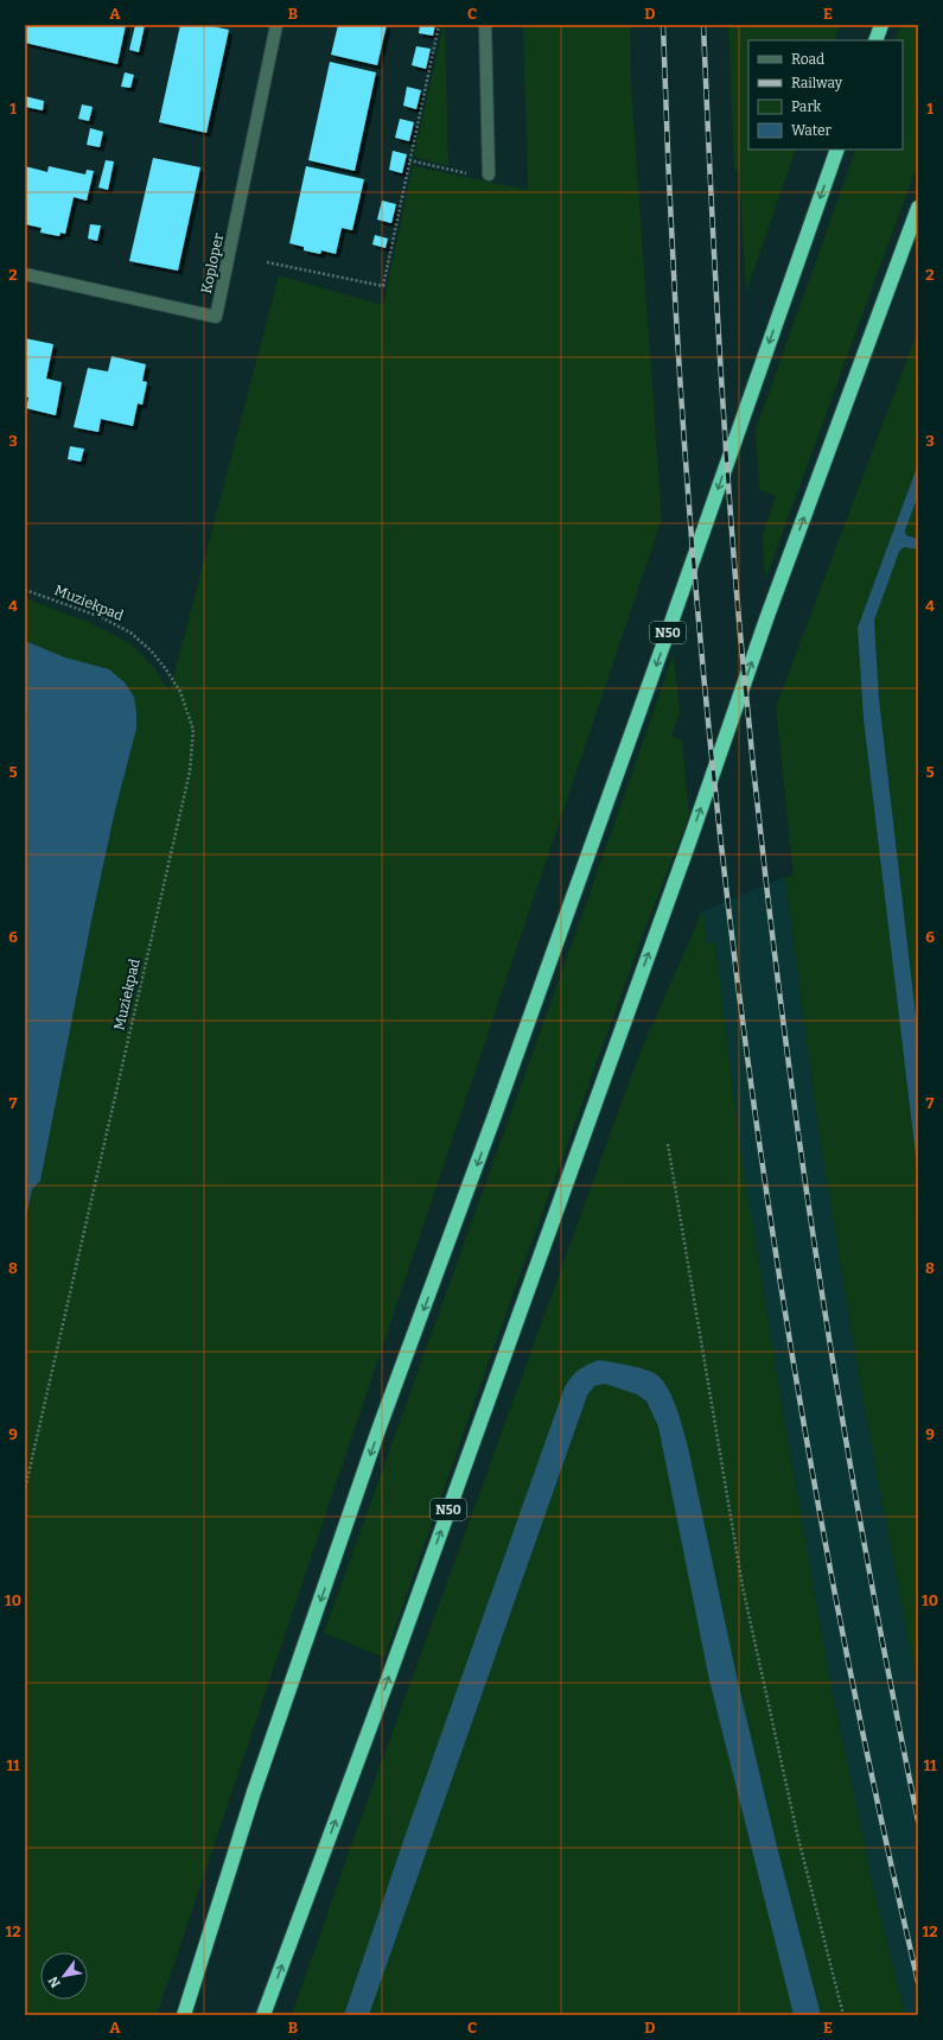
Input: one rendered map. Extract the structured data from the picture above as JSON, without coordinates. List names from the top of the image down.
{
  "streets": {
    "highway": ["N50"],
    "street": ["Koploper"],
    "path": ["Muziekpad"]
  },
  "legend": [
    "Road",
    "Railway",
    "Park",
    "Water"
  ],
  "north": "bottom left",
  "grid": {
    "columns": [
      "A",
      "B",
      "C",
      "D",
      "E"
    ],
    "rows": [
      "1",
      "2",
      "3",
      "4",
      "5",
      "6",
      "7",
      "8",
      "9",
      "10",
      "11",
      "12"
    ]
  }
}
